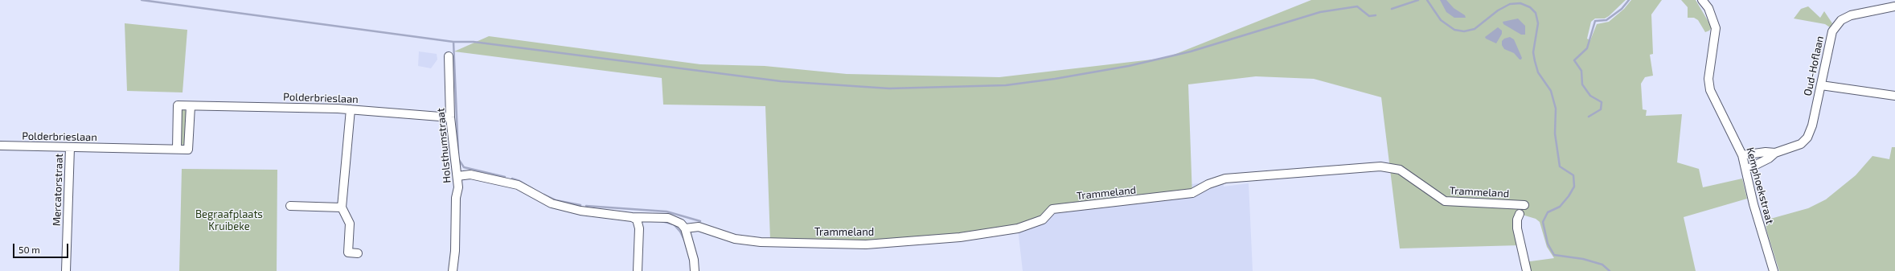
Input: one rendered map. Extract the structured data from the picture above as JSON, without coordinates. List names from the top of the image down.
{
  "streets": {
    "street": [
      "Oud-Hoflaan",
      "Polderbrieslaan",
      "Holsthumstraat",
      "Kemphoekstraat",
      "Mercatorstraat",
      "Trammeland"
    ]
  },
  "crossings": [
    ["Oud-Hoflaan", "Kemphoekstraat"],
    ["Polderbrieslaan", "Holsthumstraat"],
    ["Polderbrieslaan", "Mercatorstraat"]
  ],
  "parks": ["Begraafplaats Kruibeke"],
  "scale_bar": "50 m"
}
